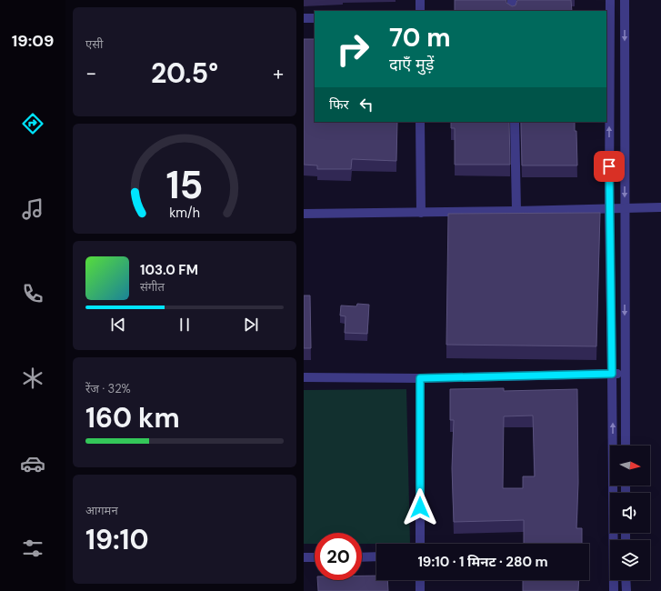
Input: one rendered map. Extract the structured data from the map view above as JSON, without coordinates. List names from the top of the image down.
{
  "north": "right",
  "page": {
    "tabs": "19:09",
    "tile": [
      "एसी",
      ["रेंज · 32%", "160 km"],
      ["आगमन", "19:10"]
    ],
    "turn": ["70 m", "दाएँ मुड़ें"],
    "heat": ["−", "20.5°", "+"],
    "then": "फिर",
    "song": ["103.0 FM", "संगीत"],
    "limit": "20",
    "trip": "19:10 · 1 मिनट · 280 m",
    "gauge": ["15", "km/h"]
  }
}
